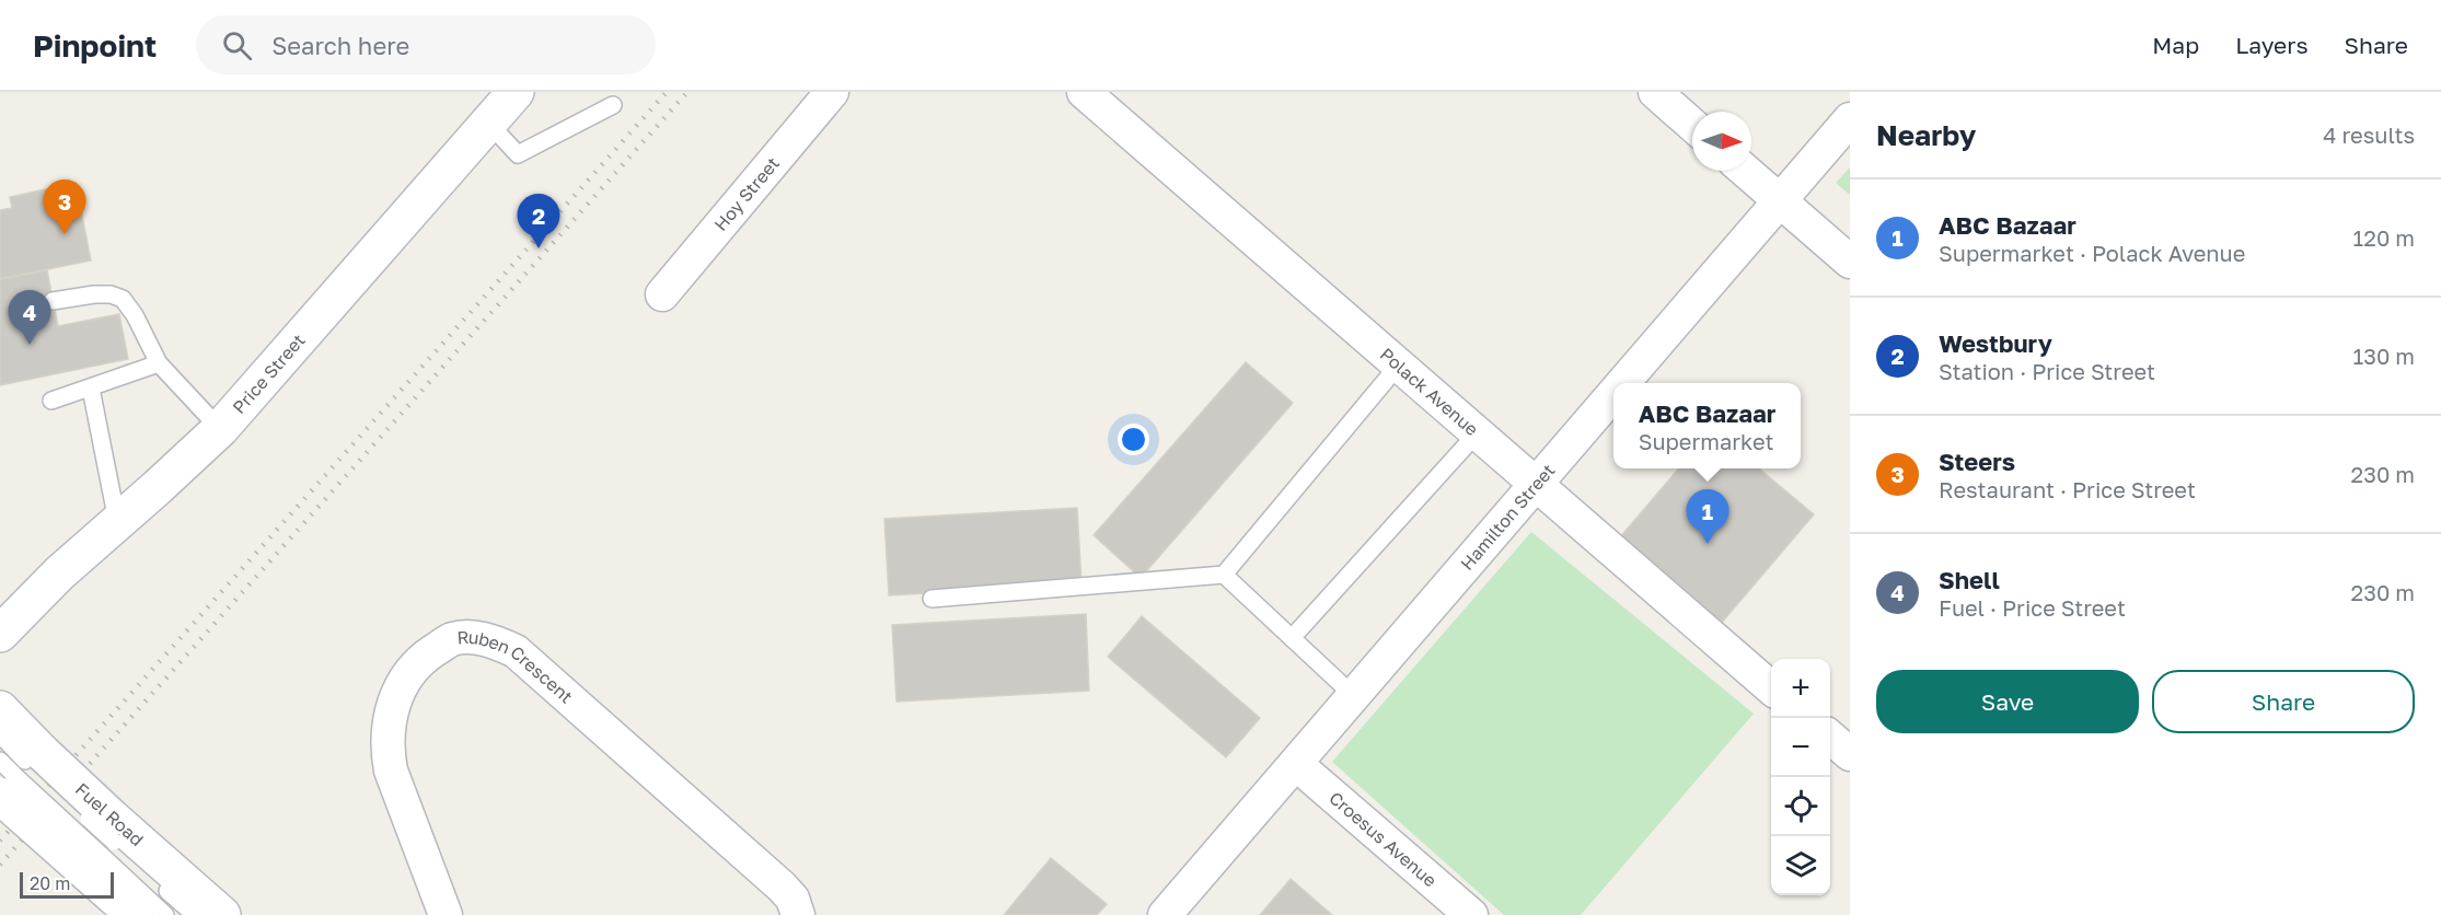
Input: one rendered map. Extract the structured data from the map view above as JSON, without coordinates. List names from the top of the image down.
{
  "streets": {
    "street": [
      "Hoy Street",
      "Price Street",
      "Polack Avenue",
      "Hamilton Street",
      "Ruben Crescent",
      "Fuel Road",
      "Croesus Avenue"
    ]
  },
  "crossings": [
    ["Polack Avenue", "Hamilton Street"],
    ["Hamilton Street", "Croesus Avenue"]
  ],
  "scale_bar": "20 m",
  "north": "right",
  "page": {
    "header": "Pinpoint",
    "search": "Search here",
    "nav": ["Map", "Layers", "Share"],
    "heading": ["Nearby", "4 results"],
    "list": [
      {
        "mark": "1",
        "name": "ABC Bazaar",
        "note": "Supermarket · Polack Avenue",
        "value": "120 m"
      },
      {
        "mark": "2",
        "name": "Westbury",
        "note": "Station · Price Street",
        "value": "130 m"
      },
      {
        "mark": "3",
        "name": "Steers",
        "note": "Restaurant · Price Street",
        "value": "230 m"
      },
      {
        "mark": "4",
        "name": "Shell",
        "note": "Fuel · Price Street",
        "value": "230 m"
      }
    ],
    "pins": [
      "3",
      "2",
      "4",
      "1"
    ],
    "popup": ["ABC Bazaar", "Supermarket"],
    "buttons": ["Save", "Share"],
    "map_buttons": ["+", "−"],
    "scale": "20 m"
  }
}
